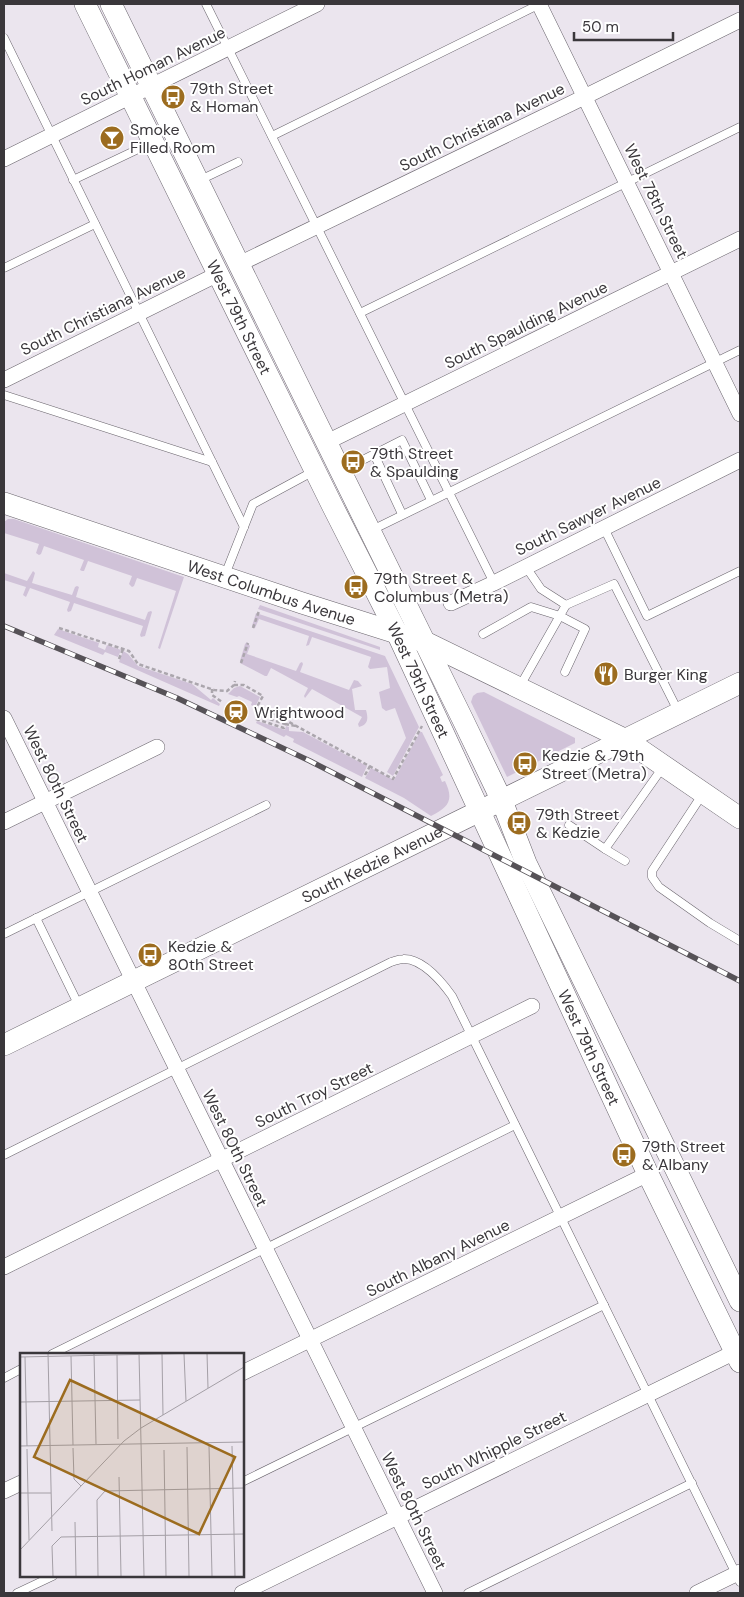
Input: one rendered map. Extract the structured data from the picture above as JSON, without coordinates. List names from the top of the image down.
{
  "streets": {
    "main road": ["West 79th Street", "West Columbus Avenue", "South Kedzie Avenue"],
    "street": [
      "South Homan Avenue",
      "South Christiana Avenue",
      "West 78th Street",
      "South Spaulding Avenue",
      "South Sawyer Avenue",
      "West 80th Street",
      "South Troy Street",
      "South Albany Avenue",
      "South Whipple Street"
    ]
  },
  "crossings": [
    ["South Homan Avenue", "West 79th Street"],
    ["South Christiana Avenue", "West 78th Street"],
    ["South Christiana Avenue", "West 79th Street"],
    ["West 78th Street", "South Spaulding Avenue"],
    ["West 79th Street", "South Spaulding Avenue"],
    ["West 79th Street", "West Columbus Avenue"],
    ["West 79th Street", "South Kedzie Avenue"],
    ["West 79th Street", "South Albany Avenue"],
    ["West 79th Street", "South Whipple Street"],
    ["West Columbus Avenue", "South Kedzie Avenue"],
    ["West 80th Street", "South Kedzie Avenue"],
    ["West 80th Street", "South Troy Street"],
    ["West 80th Street", "South Albany Avenue"],
    ["West 80th Street", "South Whipple Street"]
  ],
  "places": {
    "bus stop": [
      "79th Street & Homan",
      "79th Street & Spaulding",
      "79th Street & Columbus (Metra)",
      "Kedzie & 79th Street (Metra)",
      "79th Street & Kedzie",
      "Kedzie & 80th Street",
      "79th Street & Albany"
    ],
    "bar": ["Smoke Filled Room"],
    "restaurant": ["Burger King"],
    "station": ["Wrightwood"]
  },
  "scale_bar": "50 m"
}
